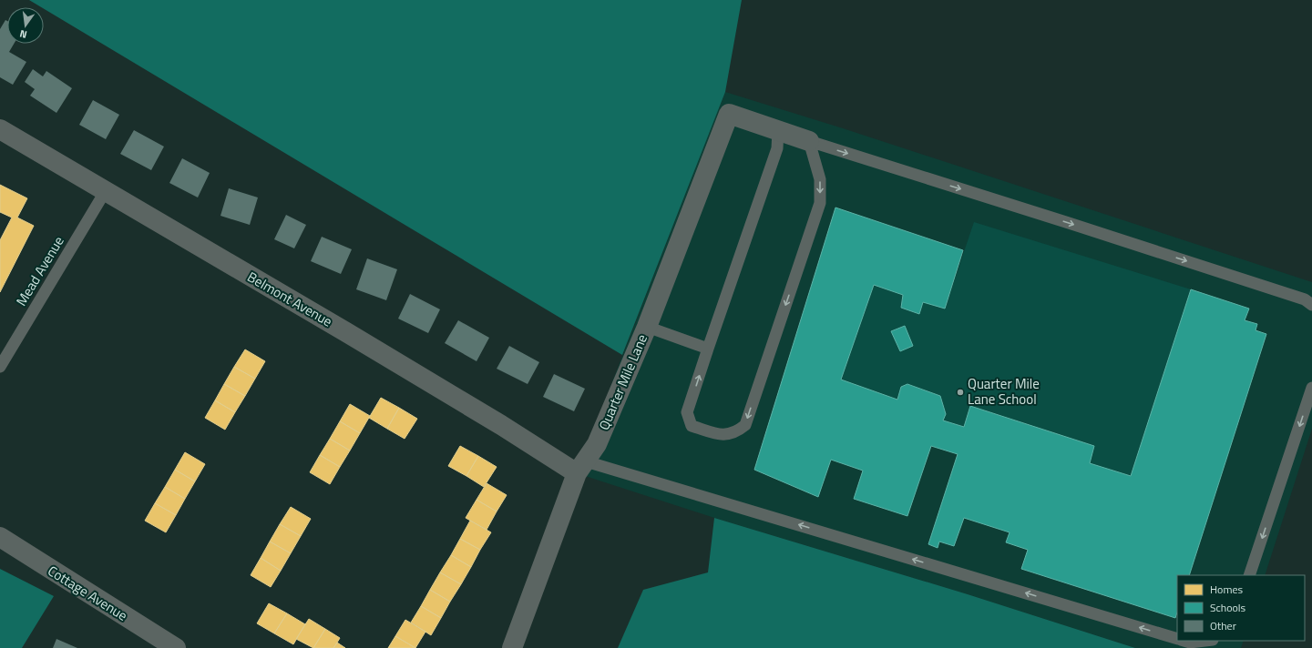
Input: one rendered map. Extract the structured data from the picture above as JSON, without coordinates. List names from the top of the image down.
{
  "streets": {
    "street": ["Belmont Avenue", "Quarter Mile Lane", "Cottage Avenue"],
    "lane": ["Mead Avenue"]
  },
  "crossings": [
    ["Mead Avenue", "Belmont Avenue"],
    ["Belmont Avenue", "Quarter Mile Lane"]
  ],
  "places": ["Quarter Mile Lane School"],
  "legend": ["Homes", "Schools", "Other"],
  "north": "bottom"
}
